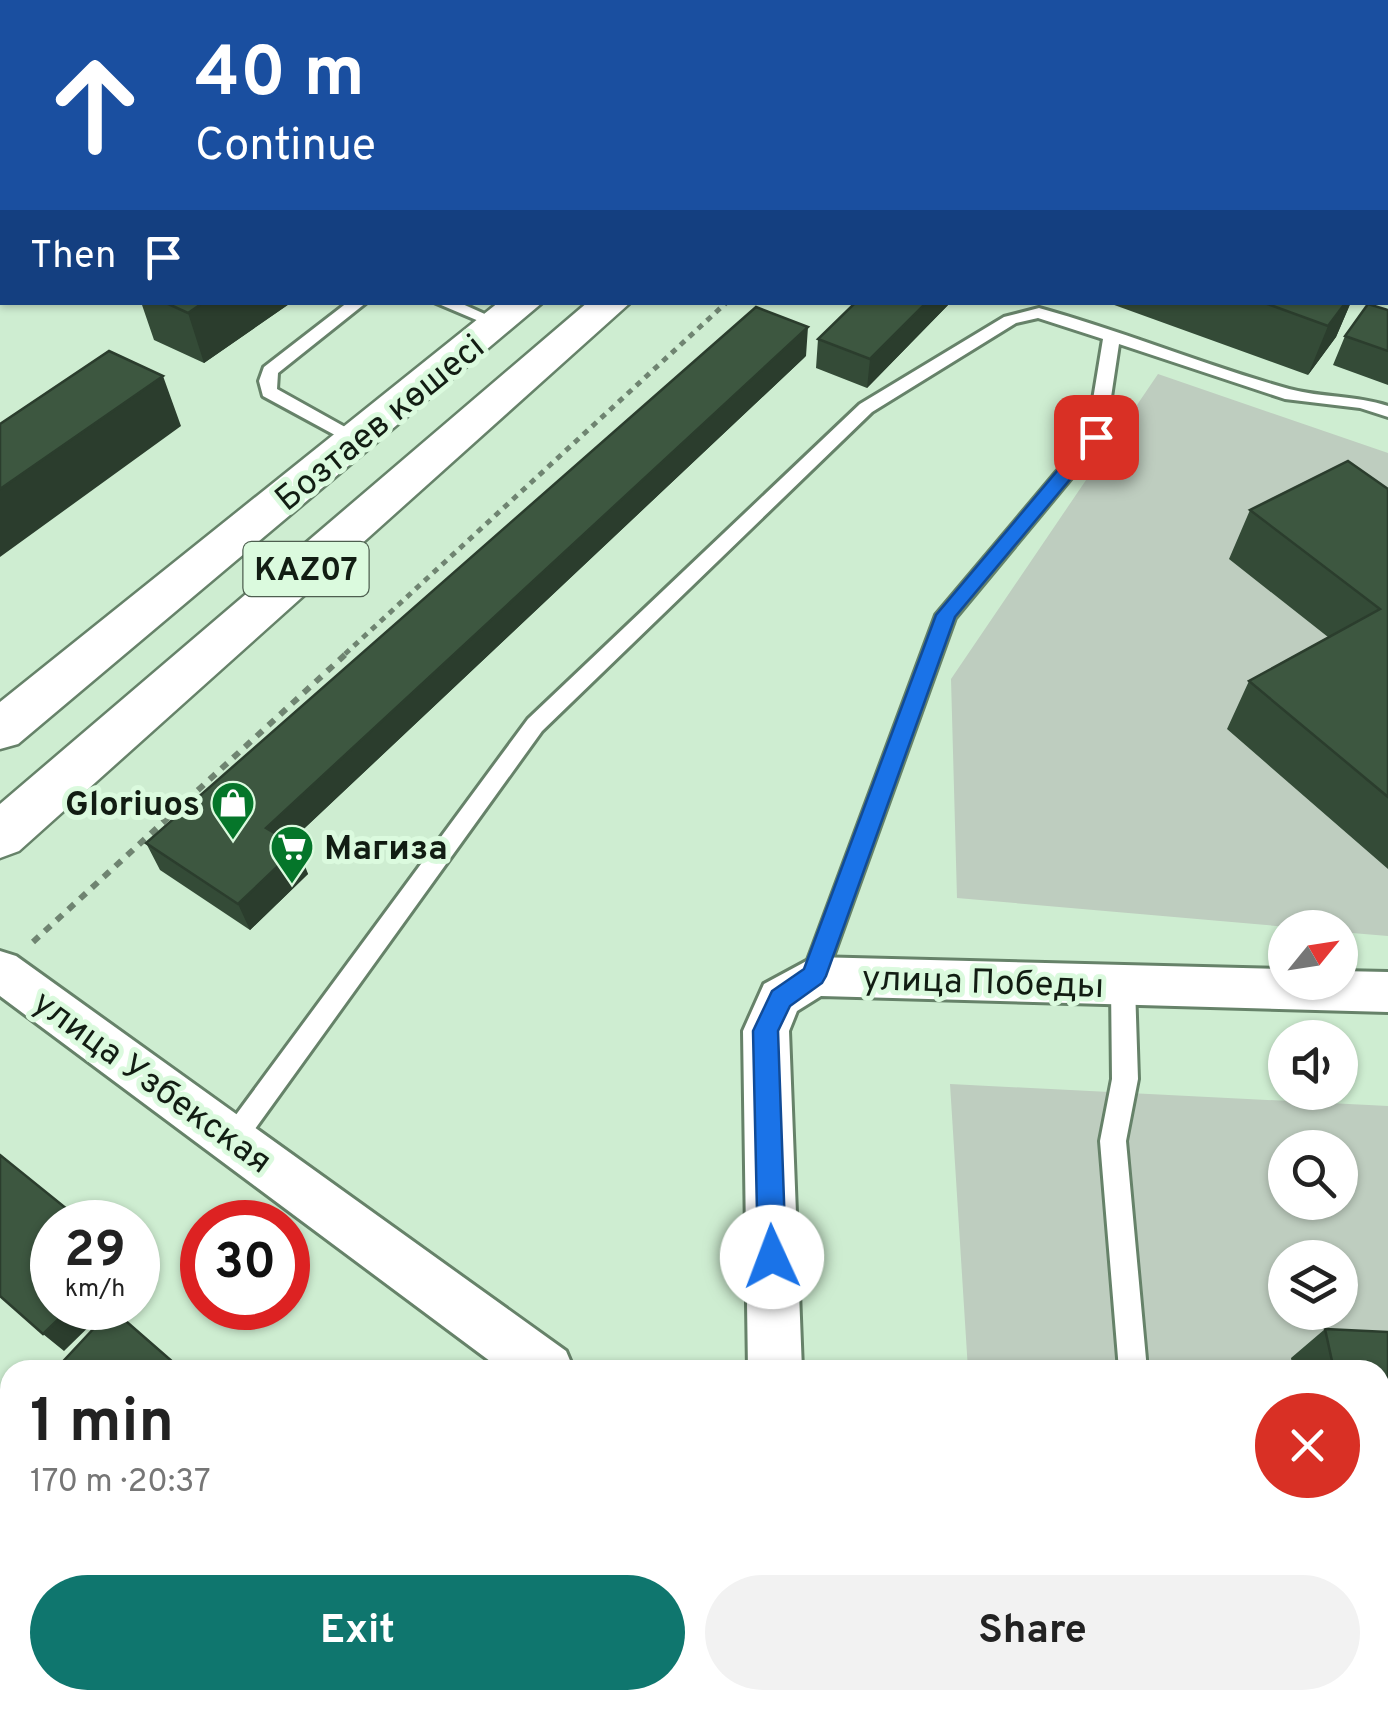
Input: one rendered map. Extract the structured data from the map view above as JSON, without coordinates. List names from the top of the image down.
{
  "streets": {
    "highway": ["Бозтаев көшесі", "KAZ07"],
    "street": ["улица Победы", "улица Узбекская"]
  },
  "places": {
    "shop": ["Gloriuos"],
    "supermarket": ["Магиза"]
  },
  "north": "top right",
  "page": {
    "turn": ["40 m", "Continue"],
    "then": "Then",
    "speed": "29 km/h",
    "limit": "30",
    "heading": ["1 min", "170 m · 20:37"],
    "buttons": ["Exit", "Share"]
  }
}
